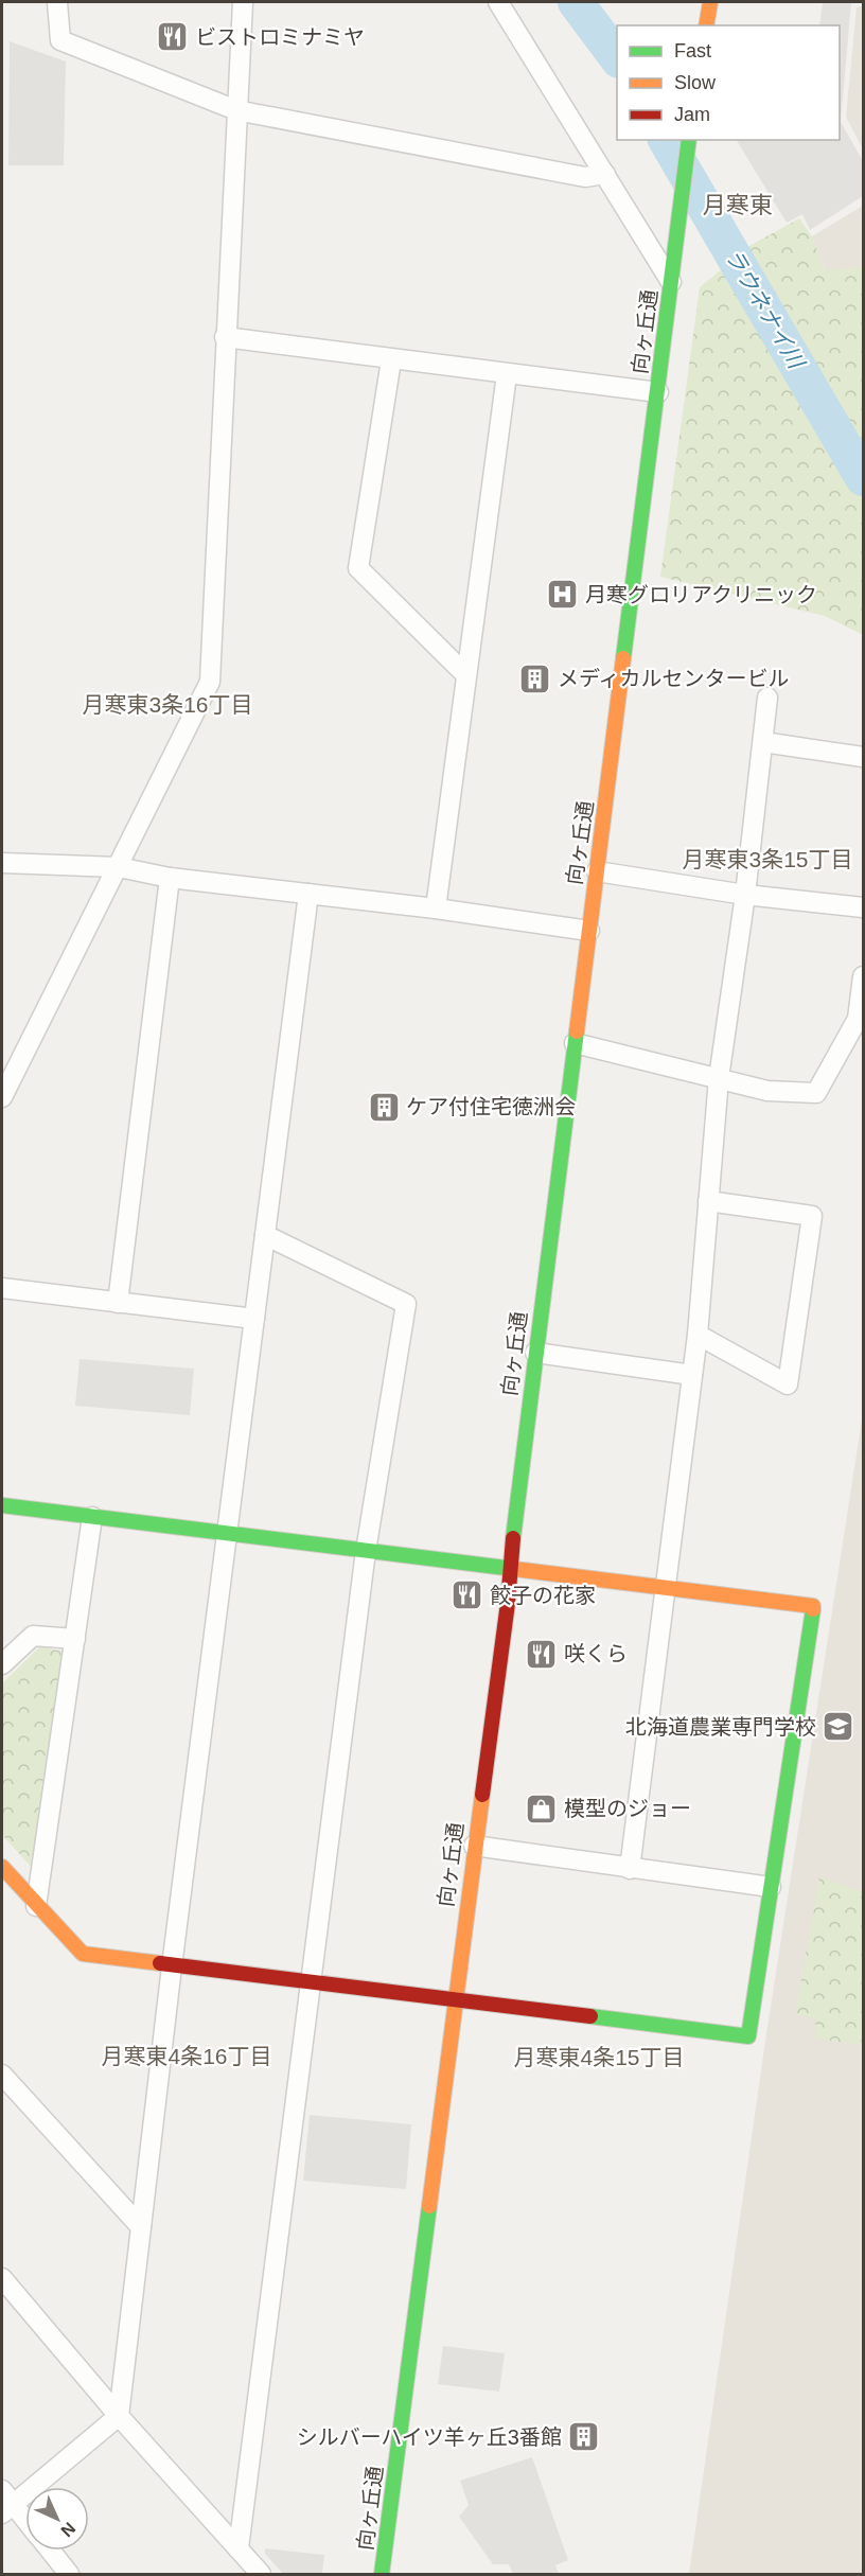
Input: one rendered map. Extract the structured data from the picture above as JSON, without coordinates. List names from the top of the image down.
{
  "streets": {
    "street": ["向ヶ丘通"]
  },
  "districts": [
    "月寒東",
    "月寒東3条16丁目",
    "月寒東3条15丁目",
    "月寒東4条16丁目",
    "月寒東4条15丁目"
  ],
  "water": ["ラウネナイ川"],
  "places": {
    "restaurant": ["ビストロミナミヤ", "餃子の花家", "咲くら"],
    "hospital": ["月寒グロリアクリニック"],
    "building": ["メディカルセンタービル", "ケア付住宅徳洲会", "シルバーハイツ羊ヶ丘3番館"],
    "school or university": ["北海道農業専門学校"],
    "shop": ["模型のジョー"]
  },
  "legend": ["Fast", "Slow", "Jam"],
  "north": "bottom right"
}
